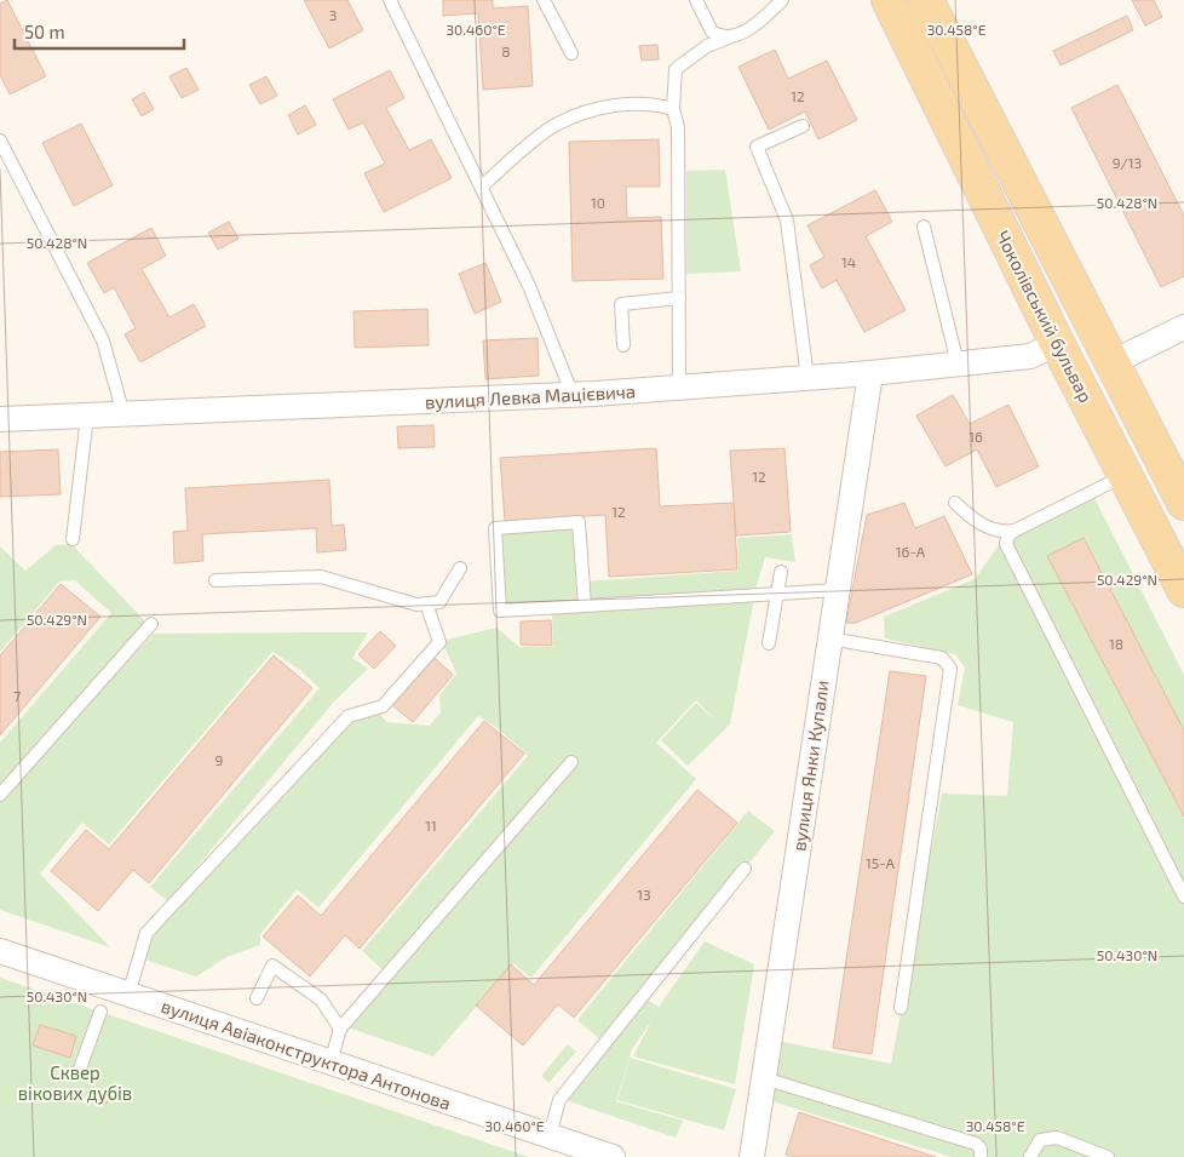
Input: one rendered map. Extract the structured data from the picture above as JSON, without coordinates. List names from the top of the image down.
{
  "streets": {
    "main road": ["Чоколівський бульвар"],
    "street": ["вулиця Левка Мацієвича", "вулиця Янки Купали", "вулиця Авіаконструктора Антонова"]
  },
  "crossings": [
    ["Чоколівський бульвар", "вулиця Левка Мацієвича"],
    ["вулиця Левка Мацієвича", "вулиця Янки Купали"]
  ],
  "parks": ["Сквер вікових дубів"],
  "house_numbers": [
    "3",
    "8",
    "12",
    "9/13",
    "10",
    "14",
    "16",
    "12",
    "12",
    "16-А",
    "18",
    "7",
    "9",
    "11",
    "15-А",
    "13"
  ],
  "scale_bar": "50 m",
  "coordinates": [
    "30.460°E",
    "30.458°E",
    "50.428°N",
    "50.429°N",
    "50.430°N"
  ]
}
